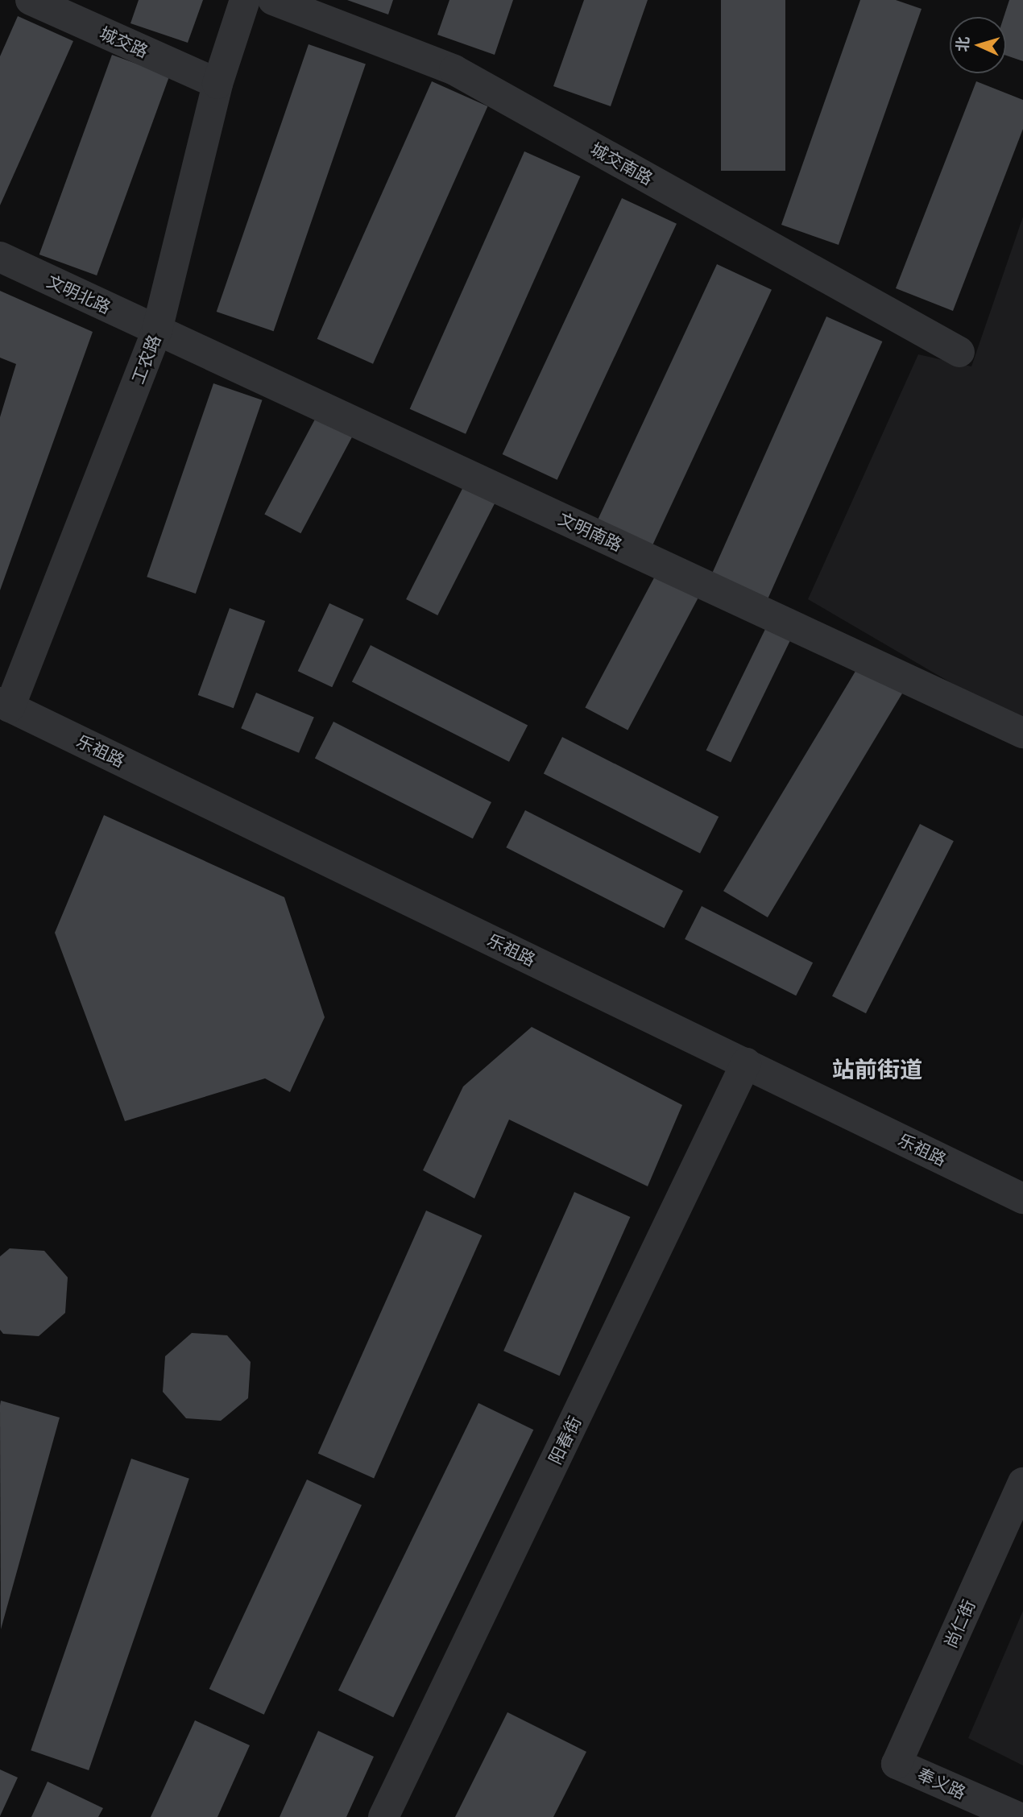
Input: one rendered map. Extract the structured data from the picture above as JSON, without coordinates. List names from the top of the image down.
{
  "streets": {
    "street": [
      "城交路",
      "城交南路",
      "文明北路",
      "工农路",
      "文明南路",
      "乐祖路",
      "阳春街",
      "尚仁街",
      "奉义路"
    ]
  },
  "crossings": [
    ["城交路", "工农路"],
    ["文明北路", "工农路"],
    ["文明北路", "文明南路"],
    ["工农路", "文明南路"],
    ["工农路", "乐祖路"],
    ["乐祖路", "阳春街"],
    ["尚仁街", "奉义路"]
  ],
  "districts": ["站前街道"],
  "north": "left"
}
